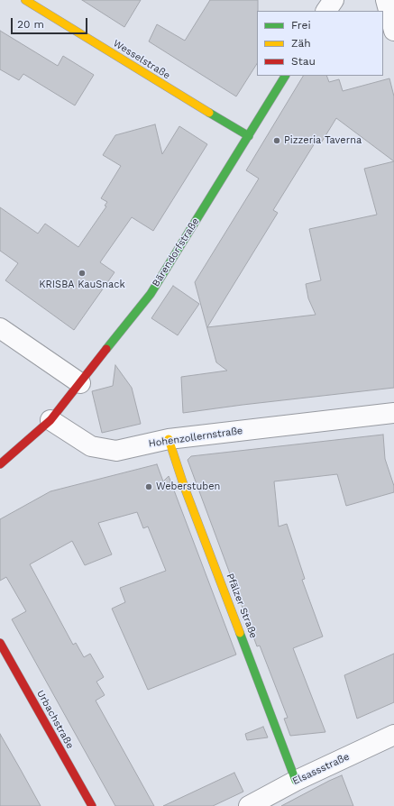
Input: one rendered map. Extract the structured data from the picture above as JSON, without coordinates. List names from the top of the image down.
{
  "streets": {
    "street": [
      "Wesselstraße",
      "Bärendorfstraße",
      "Hohenzollernstraße",
      "Pfälzer Straße",
      "Urbachstraße",
      "Elsassstraße"
    ]
  },
  "crossings": [
    ["Wesselstraße", "Bärendorfstraße"],
    ["Bärendorfstraße", "Hohenzollernstraße"],
    ["Hohenzollernstraße", "Pfälzer Straße"],
    ["Pfälzer Straße", "Elsassstraße"]
  ],
  "places": ["Pizzeria Taverna", "KRISBA KauSnack", "Weberstuben"],
  "legend": ["Frei", "Zäh", "Stau"],
  "scale_bar": "20 m"
}
